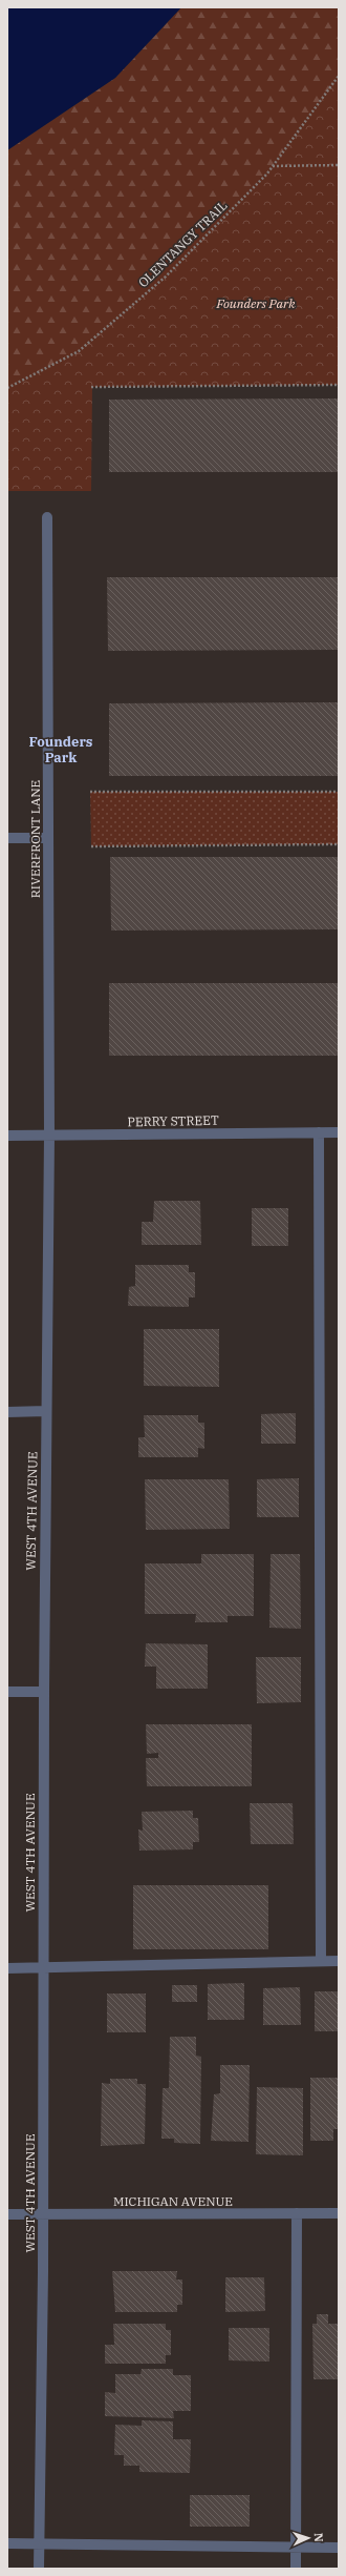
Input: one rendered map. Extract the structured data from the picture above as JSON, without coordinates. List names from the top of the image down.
{
  "streets": {
    "street": [
      "RIVERFRONT LANE",
      "PERRY STREET",
      "WEST 4TH AVENUE",
      "MICHIGAN AVENUE"
    ],
    "path": ["OLENTANGY TRAIL"]
  },
  "crossings": [
    ["RIVERFRONT LANE", "PERRY STREET"],
    ["RIVERFRONT LANE", "WEST 4TH AVENUE"],
    ["PERRY STREET", "WEST 4TH AVENUE"],
    ["WEST 4TH AVENUE", "MICHIGAN AVENUE"]
  ],
  "districts": ["Founders Park"],
  "parks": ["Founders Park"],
  "north": "right"
}
